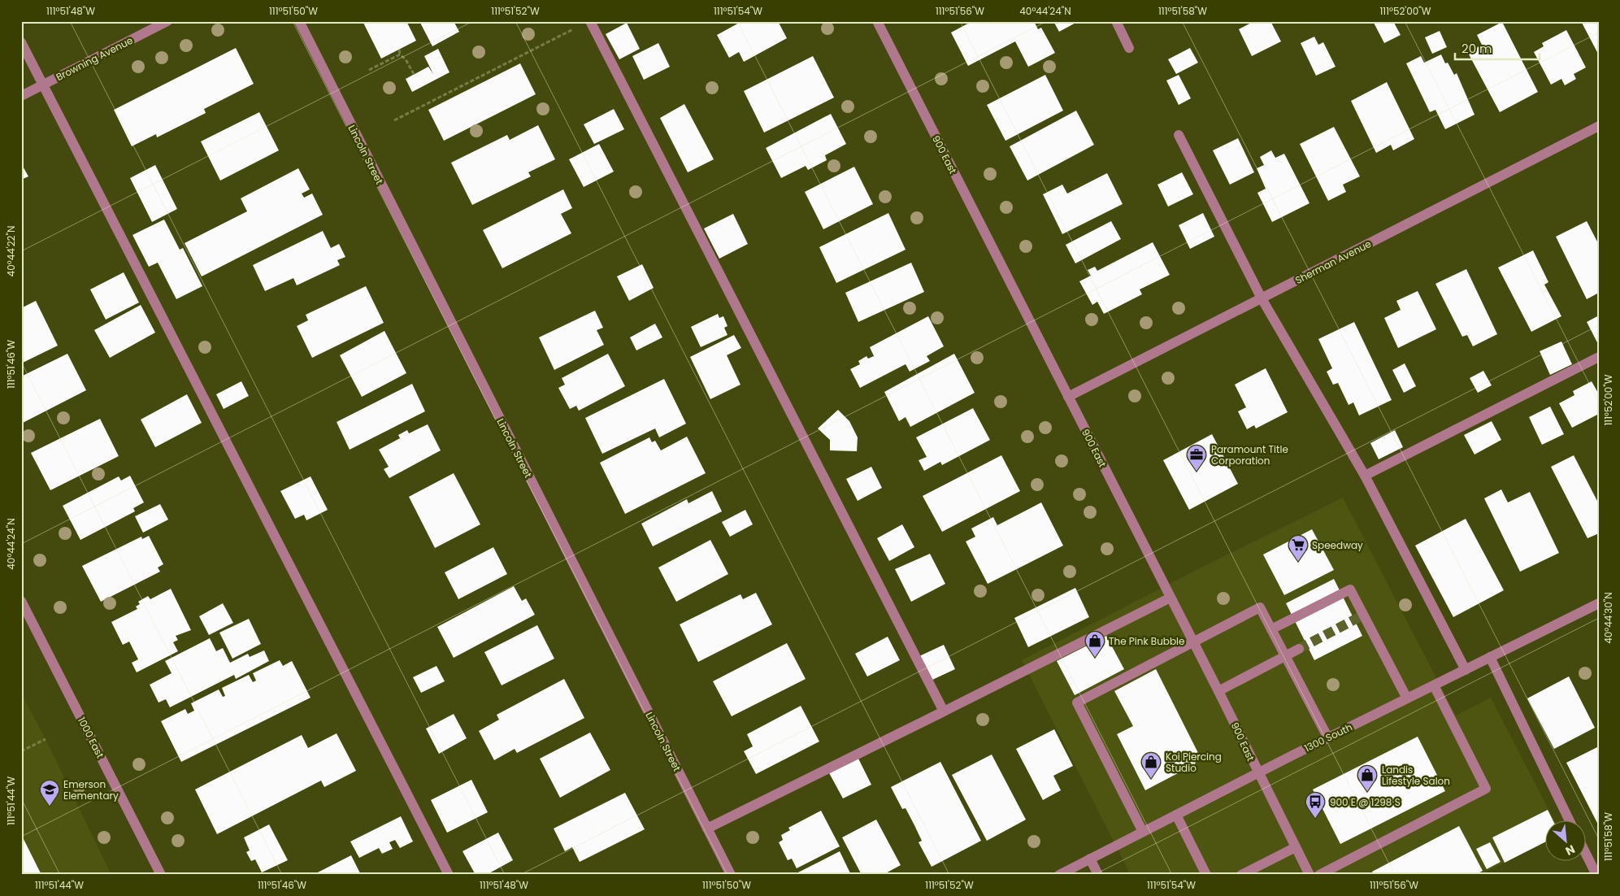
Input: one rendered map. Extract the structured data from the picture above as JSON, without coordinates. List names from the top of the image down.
{
  "streets": {
    "street": [
      "Browning Avenue",
      "Lincoln Street",
      "900 East",
      "Sherman Avenue",
      "1000 East",
      "1300 South"
    ]
  },
  "crossings": [
    ["900 East", "Sherman Avenue"],
    ["900 East", "1300 South"]
  ],
  "places": {
    "office": ["Paramount Title Corporation"],
    "supermarket": ["Speedway"],
    "shop": ["The Pink Bubble", "Koi Piercing Studio", "Landis Lifestyle Salon"],
    "school or university": ["Emerson Elementary"],
    "bus stop": ["900 E @ 1298 S"]
  },
  "scale_bar": "20 m",
  "north": "bottom right",
  "coordinates": [
    "111°51'48\"W",
    "111°51'50\"W",
    "111°51'52\"W",
    "111°51'54\"W",
    "111°51'56\"W",
    "40°44'24\"N",
    "111°51'58\"W",
    "111°52'00\"W",
    "40°44'22\"N",
    "111°51'46\"W",
    "40°44'30\"N",
    "111°51'44\"W"
  ]
}
